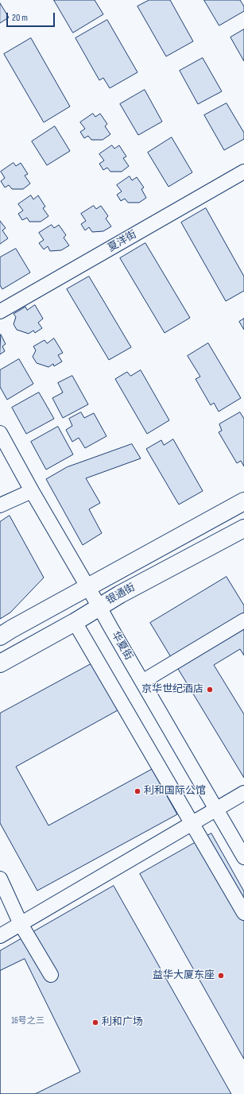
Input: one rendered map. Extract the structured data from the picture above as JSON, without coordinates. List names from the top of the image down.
{
  "streets": {
    "street": ["夏洋街", "银通街", "华夏街"]
  },
  "crossings": [
    ["银通街", "华夏街"]
  ],
  "places": [
    "京华世纪酒店",
    "利和国际公馆",
    "益华大厦东座",
    "利和广场"
  ],
  "house_numbers": ["16号之三"],
  "scale_bar": "20 m"
}
